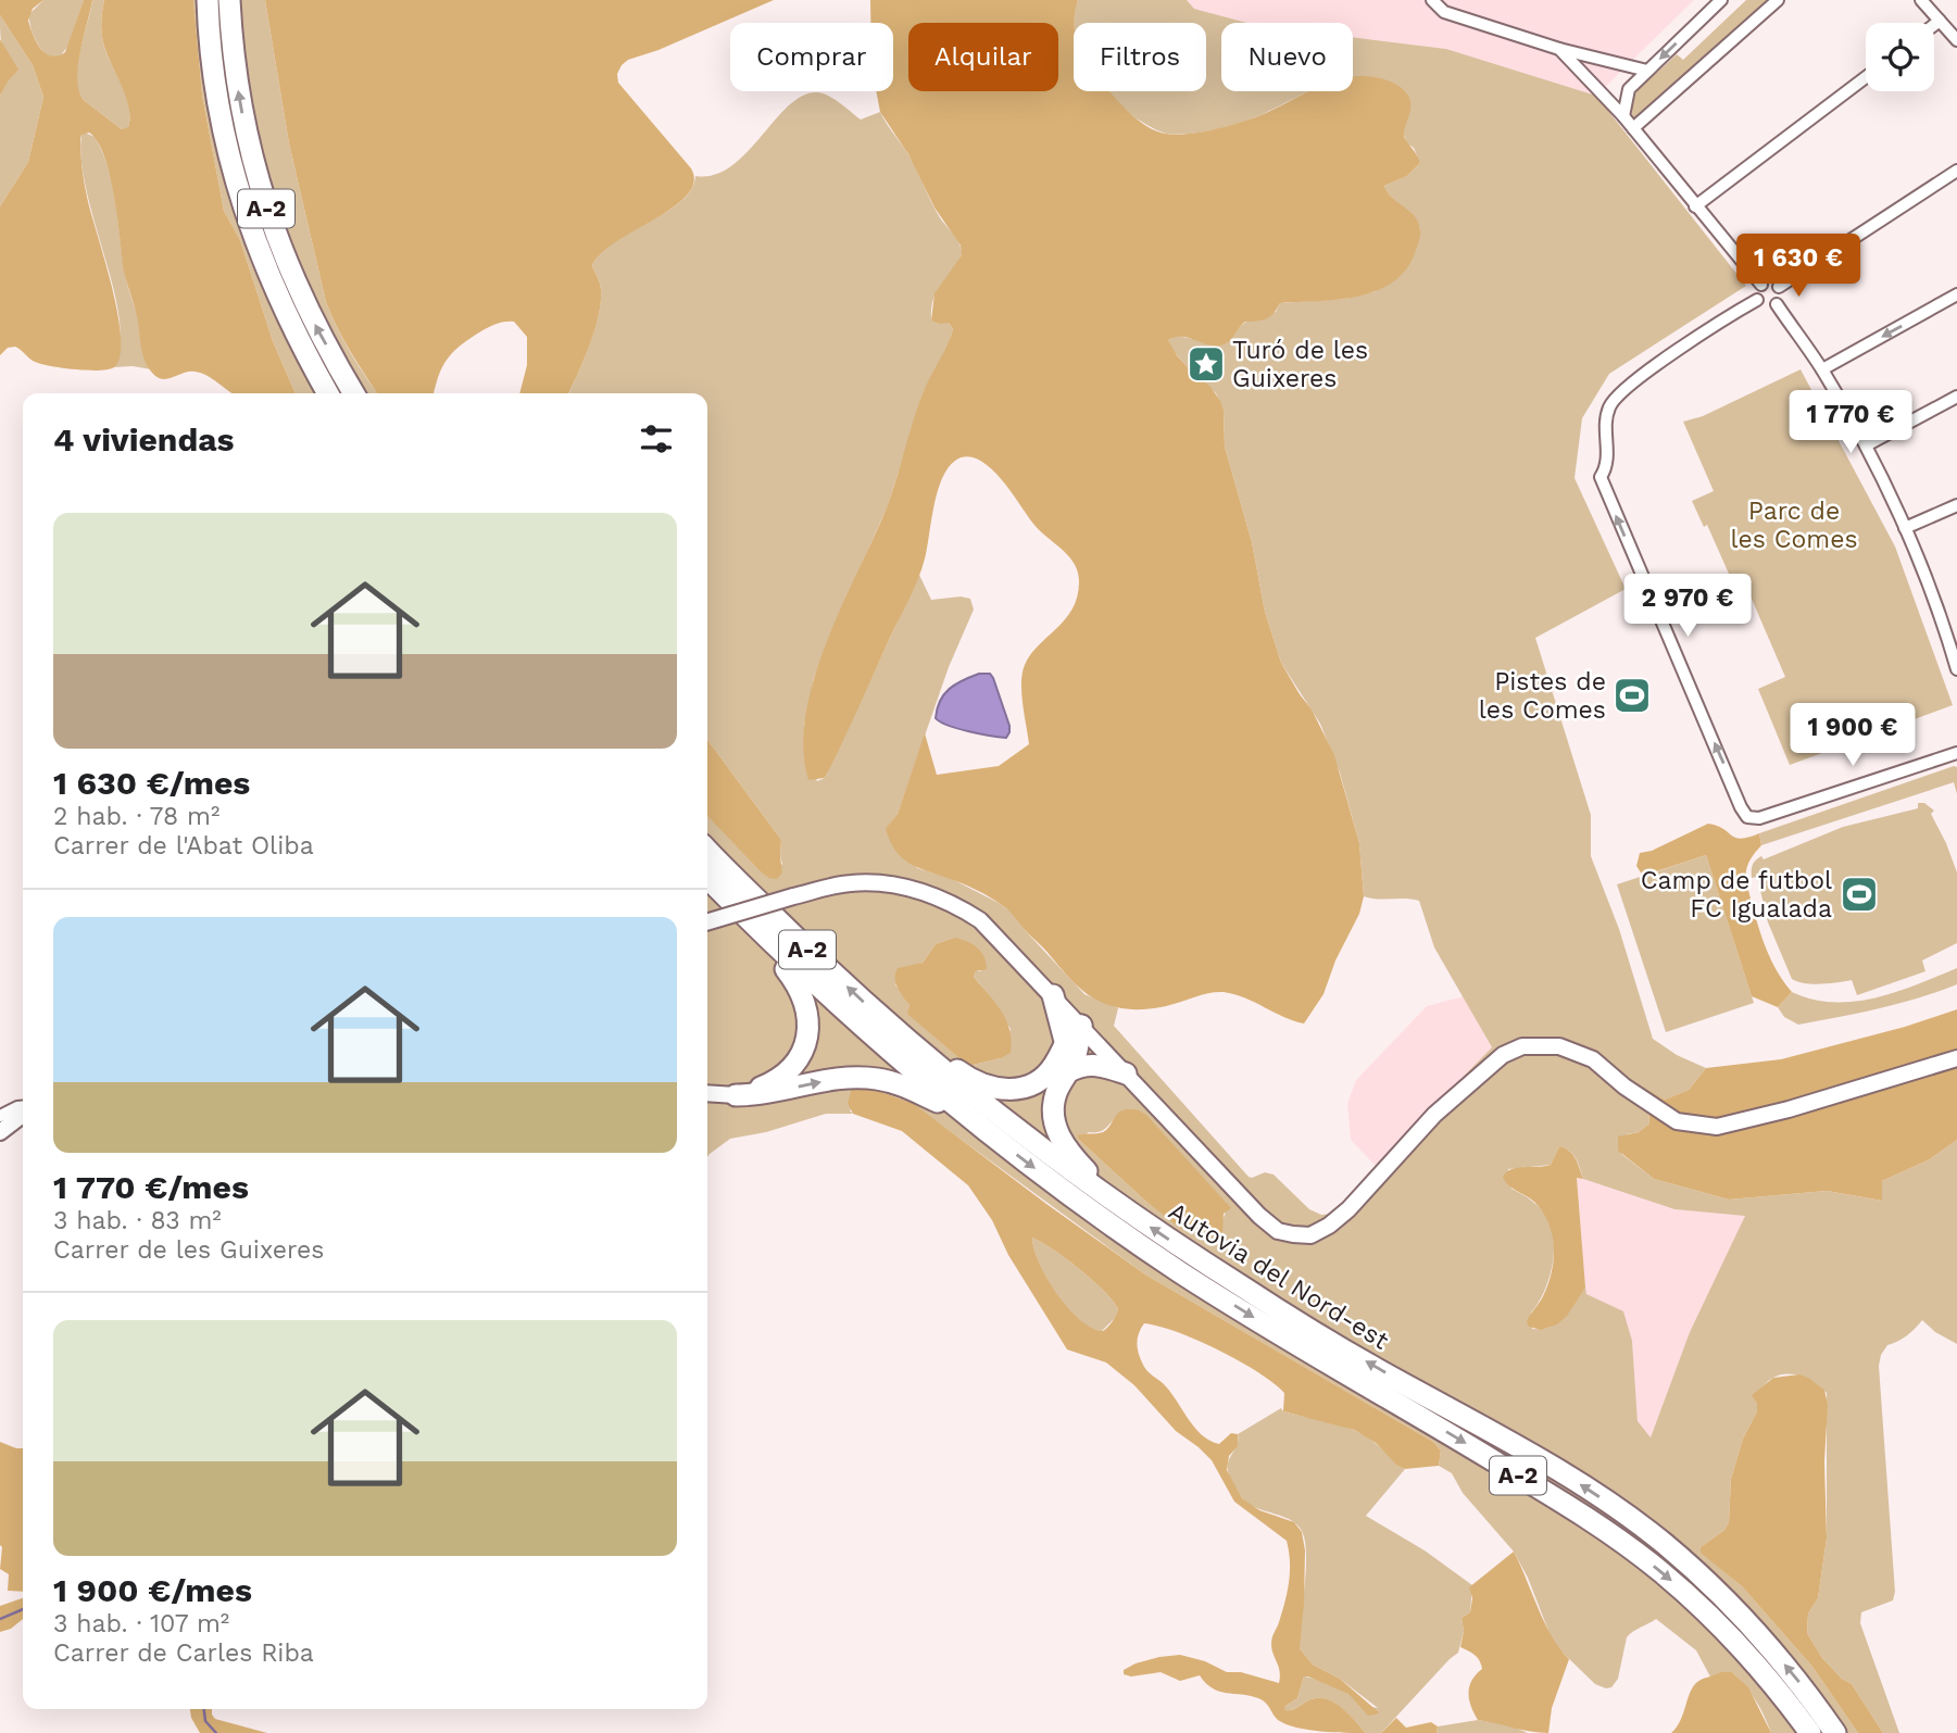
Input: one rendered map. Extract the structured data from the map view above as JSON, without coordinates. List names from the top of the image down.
{
  "streets": {
    "highway": ["A-2", "Autovia del Nord-est"]
  },
  "parks": ["Parc de les Comes"],
  "places": {
    "place": ["Turó de les Guixeres"],
    "sports": ["Pistes de les Comes", "Camp de futbol FC Igualada"]
  },
  "page": {
    "chip": [
      "Comprar",
      "Alquilar",
      "Filtros",
      "Nuevo"
    ],
    "price": [
      "1 630 €",
      "1 770 €",
      "2 970 €",
      "1 900 €"
    ],
    "heading": "4 viviendas",
    "list": [
      {
        "name": "1 630 €/mes",
        "note": "2 hab. · 78 m² · Carrer de l'Abat Oliba"
      },
      {
        "name": "1 770 €/mes",
        "note": "3 hab. · 83 m² · Carrer de les Guixeres"
      },
      {
        "name": "1 900 €/mes",
        "note": "3 hab. · 107 m² · Carrer de Carles Riba"
      }
    ]
  }
}
